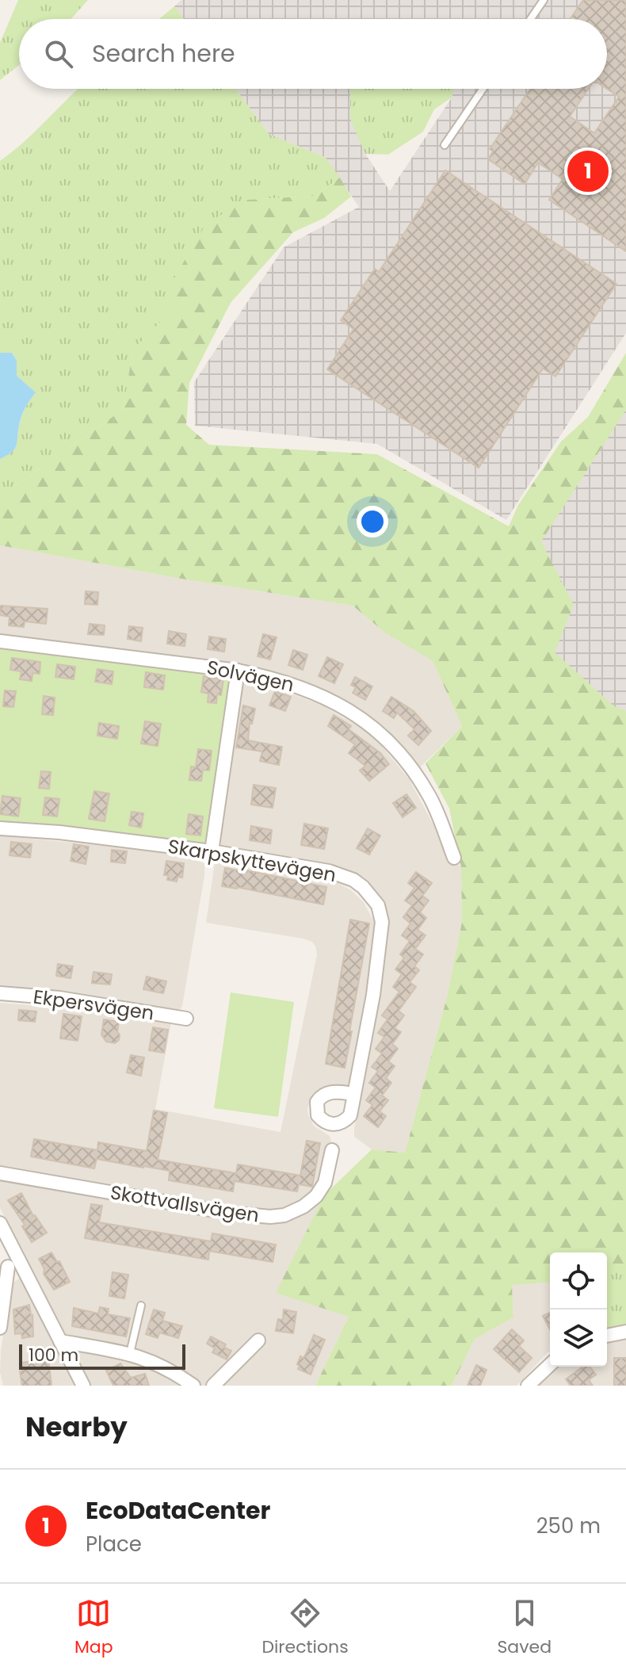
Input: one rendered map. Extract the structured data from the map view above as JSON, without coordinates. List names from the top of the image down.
{
  "streets": {
    "street": [
      "Solvägen",
      "Skarpskyttevägen",
      "Ekpersvägen",
      "Skottvallsvägen"
    ]
  },
  "scale_bar": "100 m",
  "page": {
    "search": "Search here",
    "pins": "1",
    "scale": "100 m",
    "heading": "Nearby",
    "list": [
      {
        "mark": "1",
        "name": "EcoDataCenter",
        "note": "Place",
        "value": "250 m"
      }
    ],
    "nav": ["Map", "Directions", "Saved"]
  }
}
